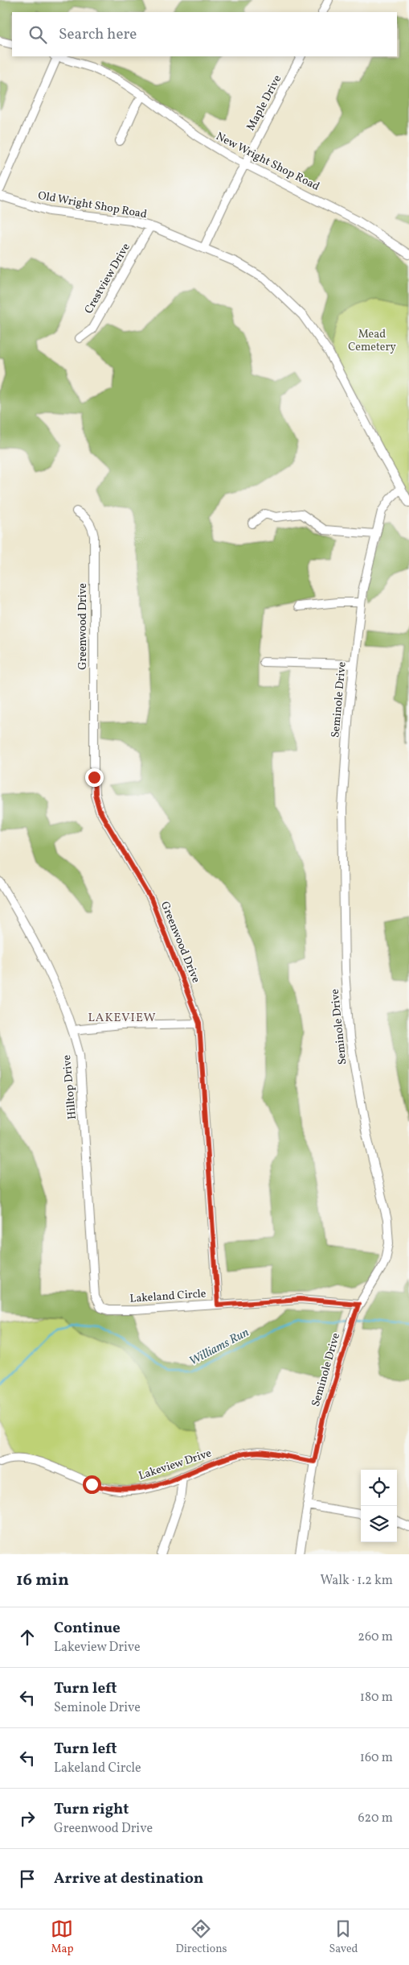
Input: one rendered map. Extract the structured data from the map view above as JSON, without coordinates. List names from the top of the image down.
{
  "streets": {
    "street": [
      "Maple Drive",
      "New Wright Shop Road",
      "Old Wright Shop Road",
      "Crestview Drive",
      "Greenwood Drive",
      "Seminole Drive",
      "Hilltop Drive",
      "Lakeland Circle",
      "Lakeview Drive"
    ]
  },
  "crossings": [
    ["Maple Drive", "New Wright Shop Road"],
    ["Maple Drive", "Old Wright Shop Road"],
    ["Old Wright Shop Road", "Crestview Drive"],
    ["Old Wright Shop Road", "Seminole Drive"],
    ["Greenwood Drive", "Lakeland Circle"],
    ["Seminole Drive", "Lakeland Circle"],
    ["Seminole Drive", "Lakeview Drive"],
    ["Hilltop Drive", "Lakeland Circle"]
  ],
  "districts": ["LAKEVIEW"],
  "water": ["Williams Run"],
  "parks": ["Mead Cemetery"],
  "page": {
    "search": "Search here",
    "heading": ["16 min", "Walk · 1.2 km"],
    "list": [
      ["Continue", "Lakeview Drive", "260 m"],
      ["Turn left", "Seminole Drive", "180 m"],
      ["Turn left", "Lakeland Circle", "160 m"],
      ["Turn right", "Greenwood Drive", "620 m"],
      "Arrive at destination"
    ],
    "nav": ["Map", "Directions", "Saved"]
  }
}
